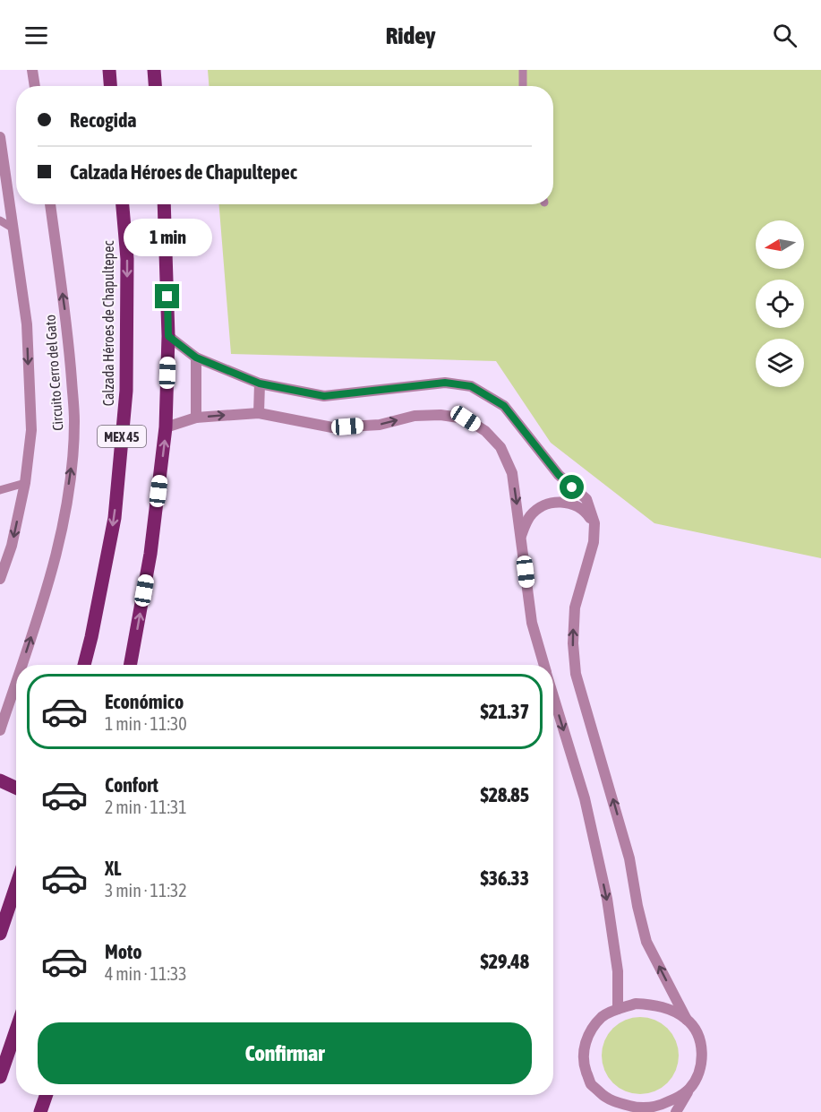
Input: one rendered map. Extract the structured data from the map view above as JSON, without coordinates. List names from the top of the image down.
{
  "streets": {
    "main road": ["Calzada Héroes de Chapultepec", "MEX 45"],
    "street": ["Circuito Cerro del Gato"]
  },
  "north": "left",
  "page": {
    "header": "Ridey",
    "banner": ["Recogida", "Calzada Héroes de Chapultepec"],
    "bubble": "1 min",
    "list": [
      {
        "name": "Económico",
        "note": "1 min · 11:30",
        "value": "$21.37"
      },
      {
        "name": "Confort",
        "note": "2 min · 11:31",
        "value": "$28.85"
      },
      {
        "name": "XL",
        "note": "3 min · 11:32",
        "value": "$36.33"
      },
      {
        "name": "Moto",
        "note": "4 min · 11:33",
        "value": "$29.48"
      }
    ],
    "buttons": "Confirmar"
  }
}
